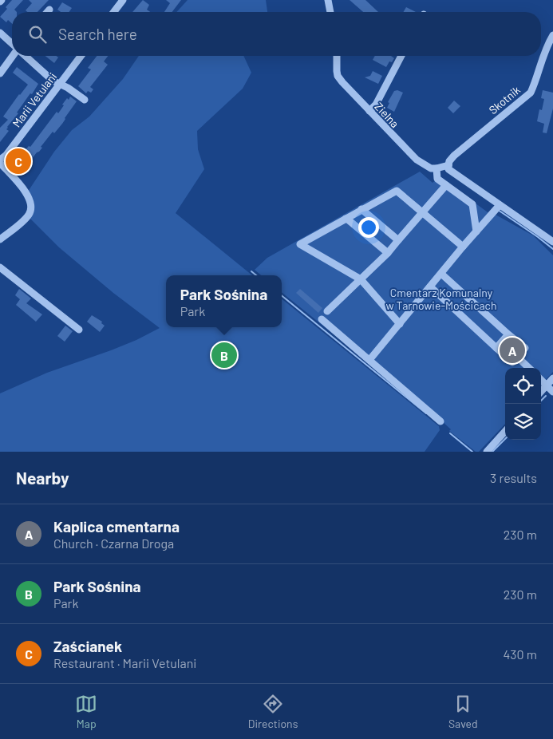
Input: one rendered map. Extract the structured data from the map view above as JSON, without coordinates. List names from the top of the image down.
{
  "streets": {
    "street": ["Marii Vetulani", "Skotnik", "Zielna"]
  },
  "parks": ["Cmentarz Komunalny w Tarnowie-Mościcach"],
  "page": {
    "search": "Search here",
    "pins": ["C", "A", "B"],
    "popup": ["Park Sośnina", "Park"],
    "heading": ["Nearby", "3 results"],
    "list": [
      {
        "mark": "A",
        "name": "Kaplica cmentarna",
        "note": "Church · Czarna Droga",
        "value": "230 m"
      },
      {
        "mark": "B",
        "name": "Park Sośnina",
        "note": "Park",
        "value": "230 m"
      },
      {
        "mark": "C",
        "name": "Zaścianek",
        "note": "Restaurant · Marii Vetulani",
        "value": "430 m"
      }
    ],
    "nav": ["Map", "Directions", "Saved"]
  }
}
